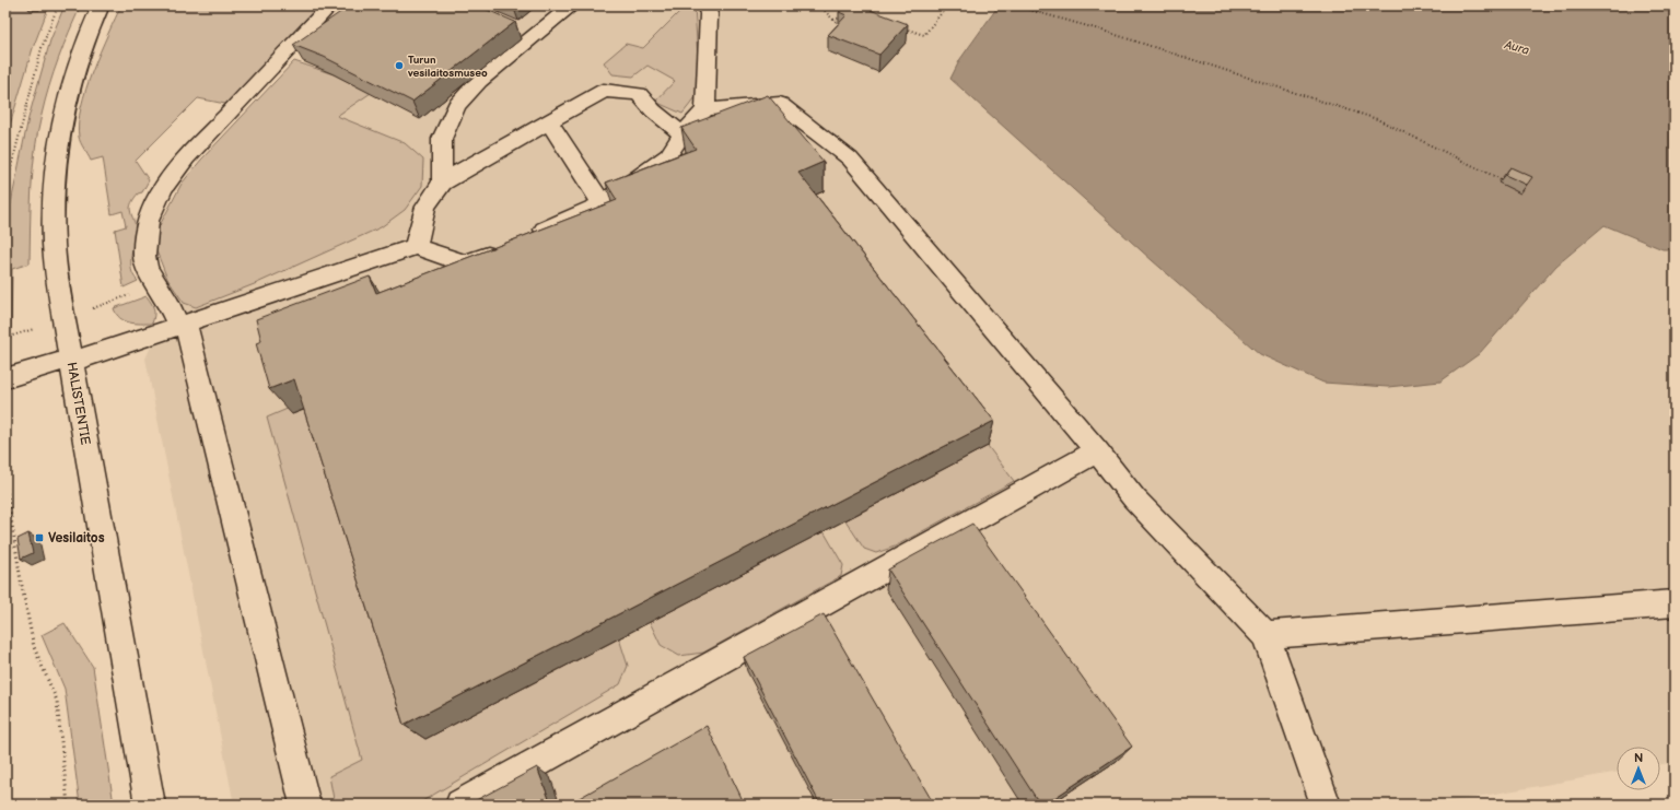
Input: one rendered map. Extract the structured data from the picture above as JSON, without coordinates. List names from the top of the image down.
{
  "streets": {
    "street": ["HALISTENTIE"]
  },
  "water": ["Aura"],
  "places": {
    "other": ["Turun vesilaitosmuseo"],
    "transit": ["Vesilaitos"]
  },
  "north": "top"
}
